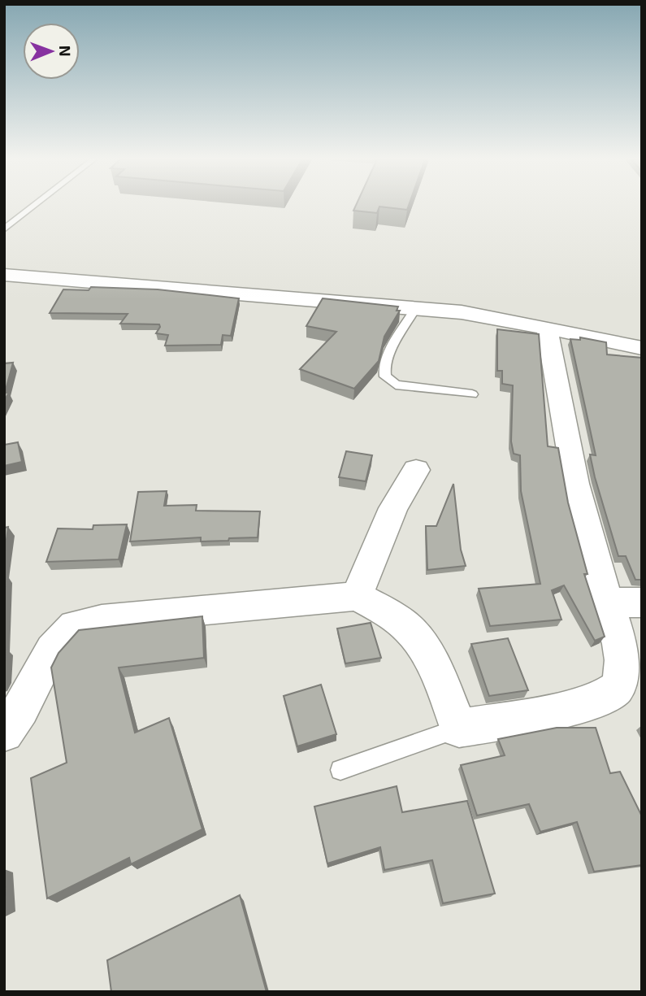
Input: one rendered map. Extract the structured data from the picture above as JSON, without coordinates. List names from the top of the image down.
{
  "north": "right"
}
